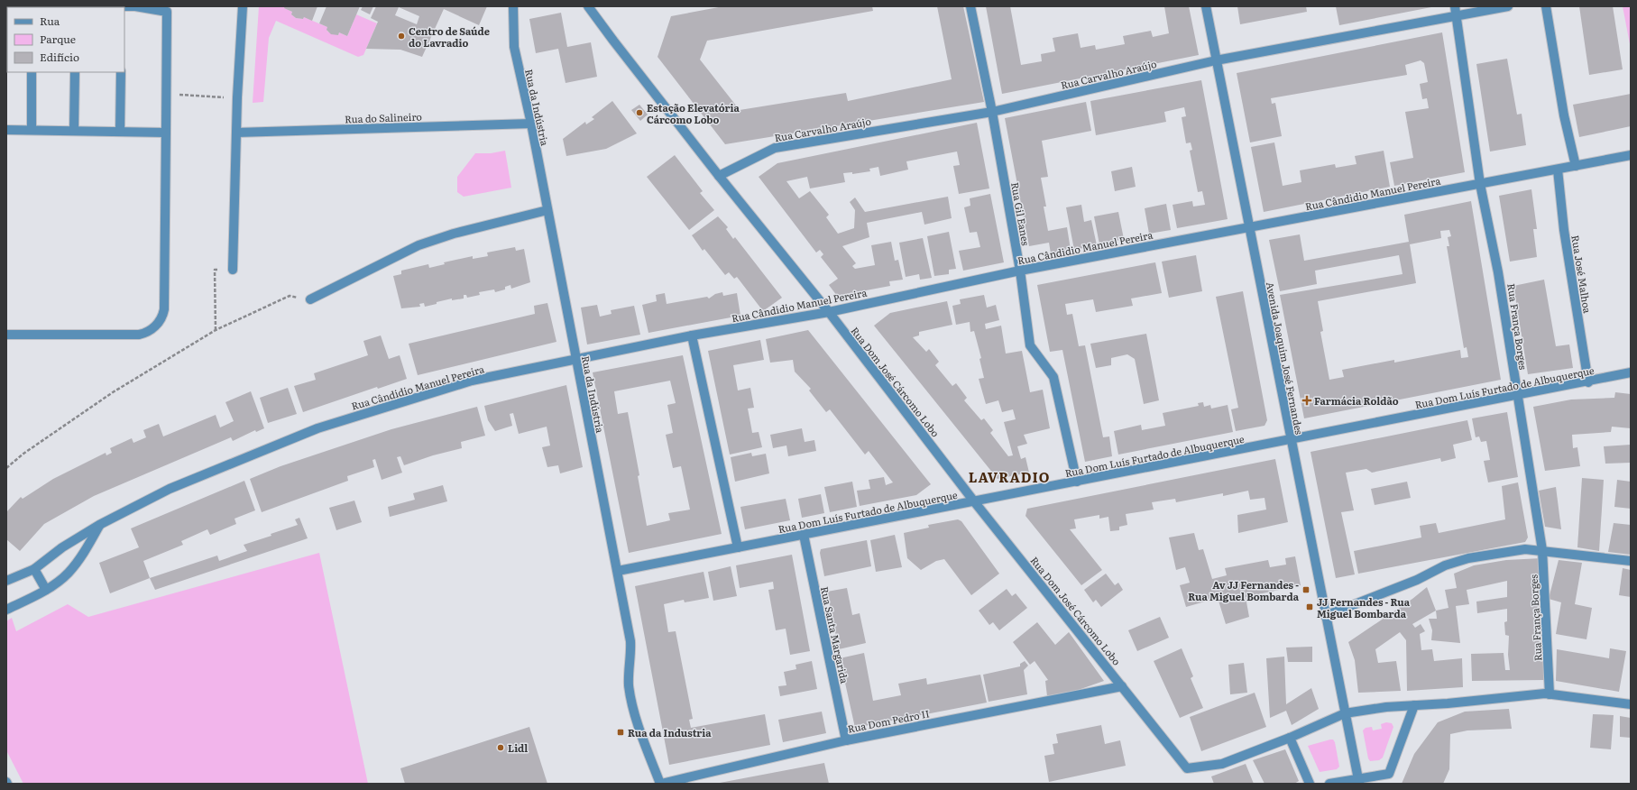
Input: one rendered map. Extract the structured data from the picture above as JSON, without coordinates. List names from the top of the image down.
{
  "streets": {
    "street": [
      "Rua Carvalho Araújo",
      "Rua da Indústria",
      "Rua do Salineiro",
      "Rua Cândidio Manuel Pereira",
      "Rua Gil Eanes",
      "Rua José Malhoa",
      "Rua França Borges",
      "Avenida Joaquim José Fernandes",
      "Rua Dom José Cárcomo Lobo",
      "Rua Dom Luís Furtado de Albuquerque",
      "Rua Santa Margarida",
      "Rua Dom Pedro II"
    ]
  },
  "crossings": [
    ["Rua Carvalho Araújo", "Rua Gil Eanes"],
    ["Rua Carvalho Araújo", "Rua França Borges"],
    ["Rua Carvalho Araújo", "Avenida Joaquim José Fernandes"],
    ["Rua Carvalho Araújo", "Rua Dom José Cárcomo Lobo"],
    ["Rua da Indústria", "Rua do Salineiro"],
    ["Rua da Indústria", "Rua Cândidio Manuel Pereira"],
    ["Rua da Indústria", "Rua Dom Luís Furtado de Albuquerque"],
    ["Rua da Indústria", "Rua Dom Pedro II"],
    ["Rua Cândidio Manuel Pereira", "Rua Gil Eanes"],
    ["Rua Cândidio Manuel Pereira", "Rua José Malhoa"],
    ["Rua Cândidio Manuel Pereira", "Rua França Borges"],
    ["Rua Cândidio Manuel Pereira", "Avenida Joaquim José Fernandes"],
    ["Rua Cândidio Manuel Pereira", "Rua Dom José Cárcomo Lobo"],
    ["Rua Gil Eanes", "Rua Dom Luís Furtado de Albuquerque"],
    ["Rua José Malhoa", "Rua Dom Luís Furtado de Albuquerque"],
    ["Rua França Borges", "Rua Dom Luís Furtado de Albuquerque"],
    ["Avenida Joaquim José Fernandes", "Rua Dom Luís Furtado de Albuquerque"],
    ["Rua Dom José Cárcomo Lobo", "Rua Dom Luís Furtado de Albuquerque"],
    ["Rua Dom José Cárcomo Lobo", "Rua Dom Pedro II"],
    ["Rua Dom Luís Furtado de Albuquerque", "Rua Santa Margarida"],
    ["Rua Santa Margarida", "Rua Dom Pedro II"]
  ],
  "districts": ["LAVRADIO"],
  "places": {
    "other": ["Centro de Saúde do Lavradio", "Estação Elevatória Cárcomo Lobo", "Lidl"],
    "health": ["Farmácia Roldão"],
    "transit": ["Av JJ Fernandes - Rua Miguel Bombarda", "JJ Fernandes - Rua Miguel Bombarda", "Rua da Industria"]
  },
  "legend": ["Rua", "Parque", "Edifício"]
}
